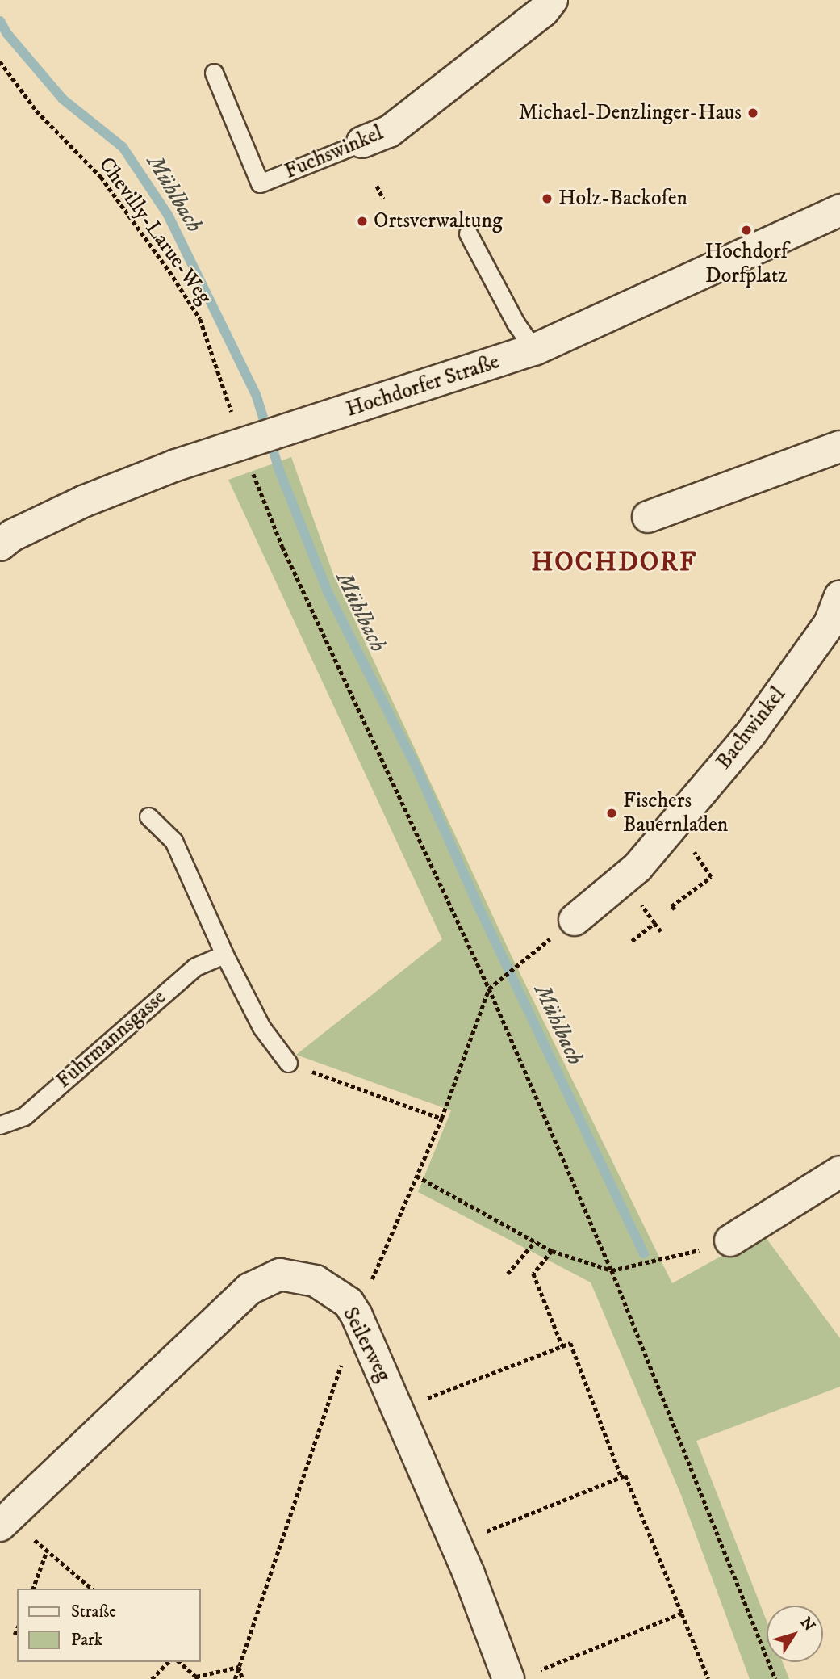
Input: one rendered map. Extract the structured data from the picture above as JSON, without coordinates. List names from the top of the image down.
{
  "streets": {
    "street": [
      "Fuchswinkel",
      "Hochdorfer Straße",
      "Bachwinkel",
      "Seilerweg"
    ],
    "lane": ["Fuhrmannsgasse"],
    "path": ["Chevilly-Larue-Weg"]
  },
  "crossings": [
    ["Chevilly-Larue-Weg", "Hochdorfer Straße"]
  ],
  "districts": ["HOCHDORF"],
  "water": ["Mühlbach"],
  "places": [
    "Michael-Denzlinger-Haus",
    "Holz-Backofen",
    "Ortsverwaltung",
    "Hochdorf Dorfplatz",
    "Fischers Bauernladen"
  ],
  "legend": ["Straße", "Park"],
  "north": "top right"
}
